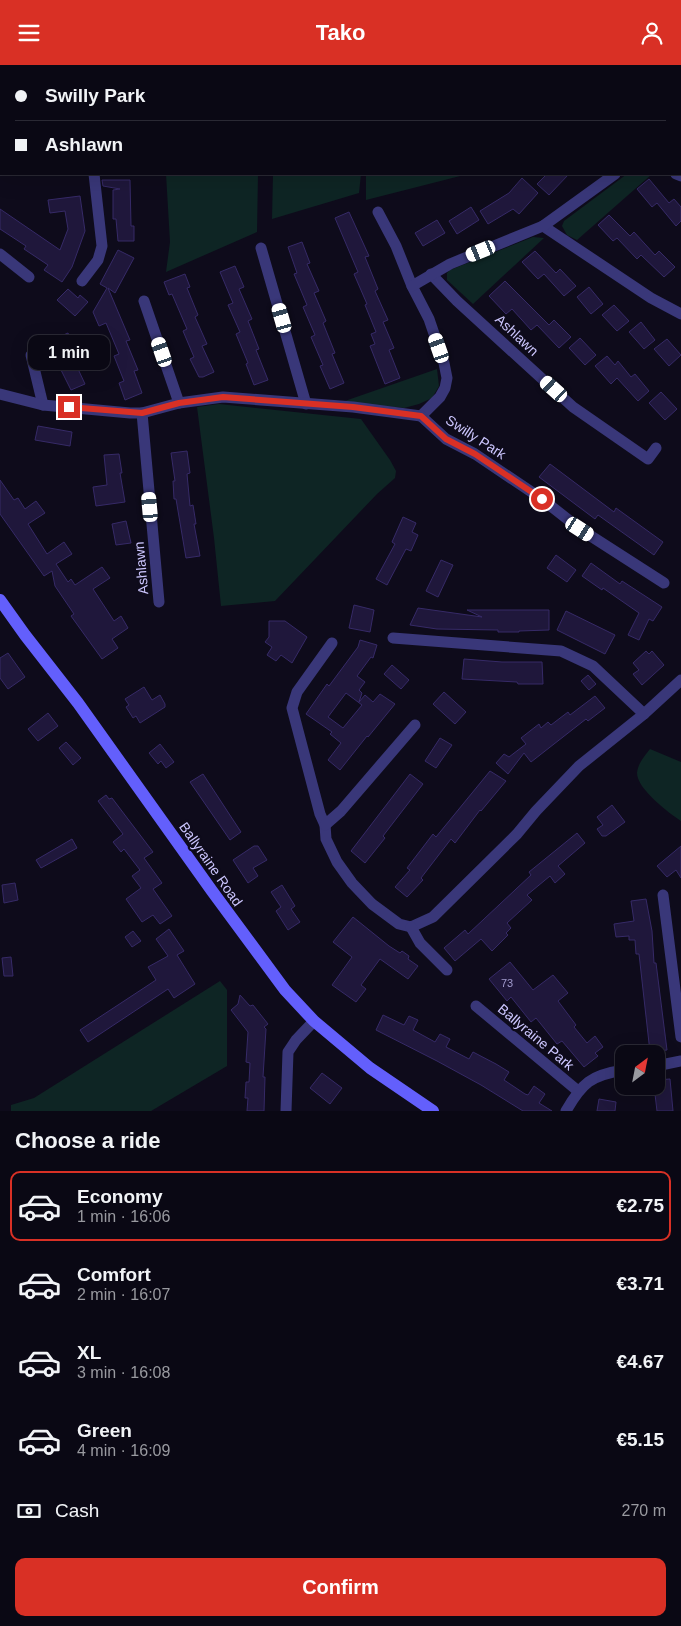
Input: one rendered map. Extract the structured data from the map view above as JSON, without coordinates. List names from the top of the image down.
{
  "streets": {
    "main road": ["Ballyraine Road"],
    "street": ["Ashlawn", "Swilly Park", "Ballyraine Park"]
  },
  "house_numbers": ["73"],
  "north": "top right",
  "page": {
    "header": "Tako",
    "banner": ["Swilly Park", "Ashlawn"],
    "bubble": "1 min",
    "heading": "Choose a ride",
    "list": [
      {
        "name": "Economy",
        "note": "1 min · 16:06",
        "value": "€2.75"
      },
      {
        "name": "Comfort",
        "note": "2 min · 16:07",
        "value": "€3.71"
      },
      {
        "name": "XL",
        "note": "3 min · 16:08",
        "value": "€4.67"
      },
      {
        "name": "Green",
        "note": "4 min · 16:09",
        "value": "€5.15"
      }
    ],
    "pay": ["Cash", "270 m"],
    "buttons": "Confirm"
  }
}
